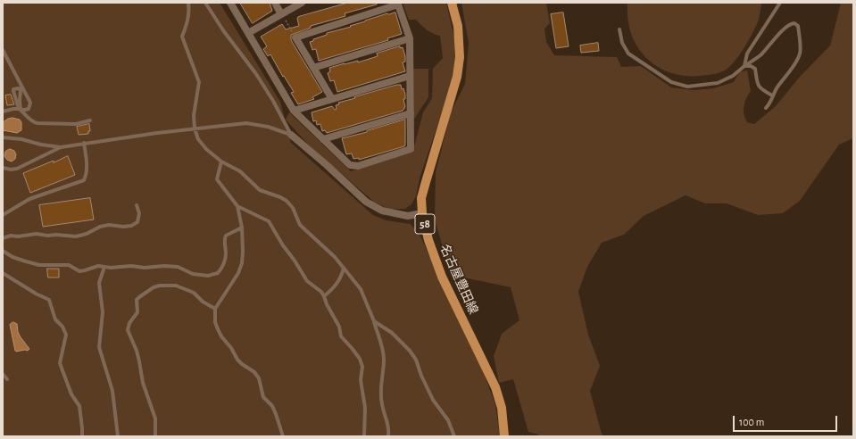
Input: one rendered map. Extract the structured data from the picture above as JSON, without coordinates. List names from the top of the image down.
{
  "streets": {
    "main road": ["58", "名古屋豊田線"]
  },
  "scale_bar": "100 m"
}
